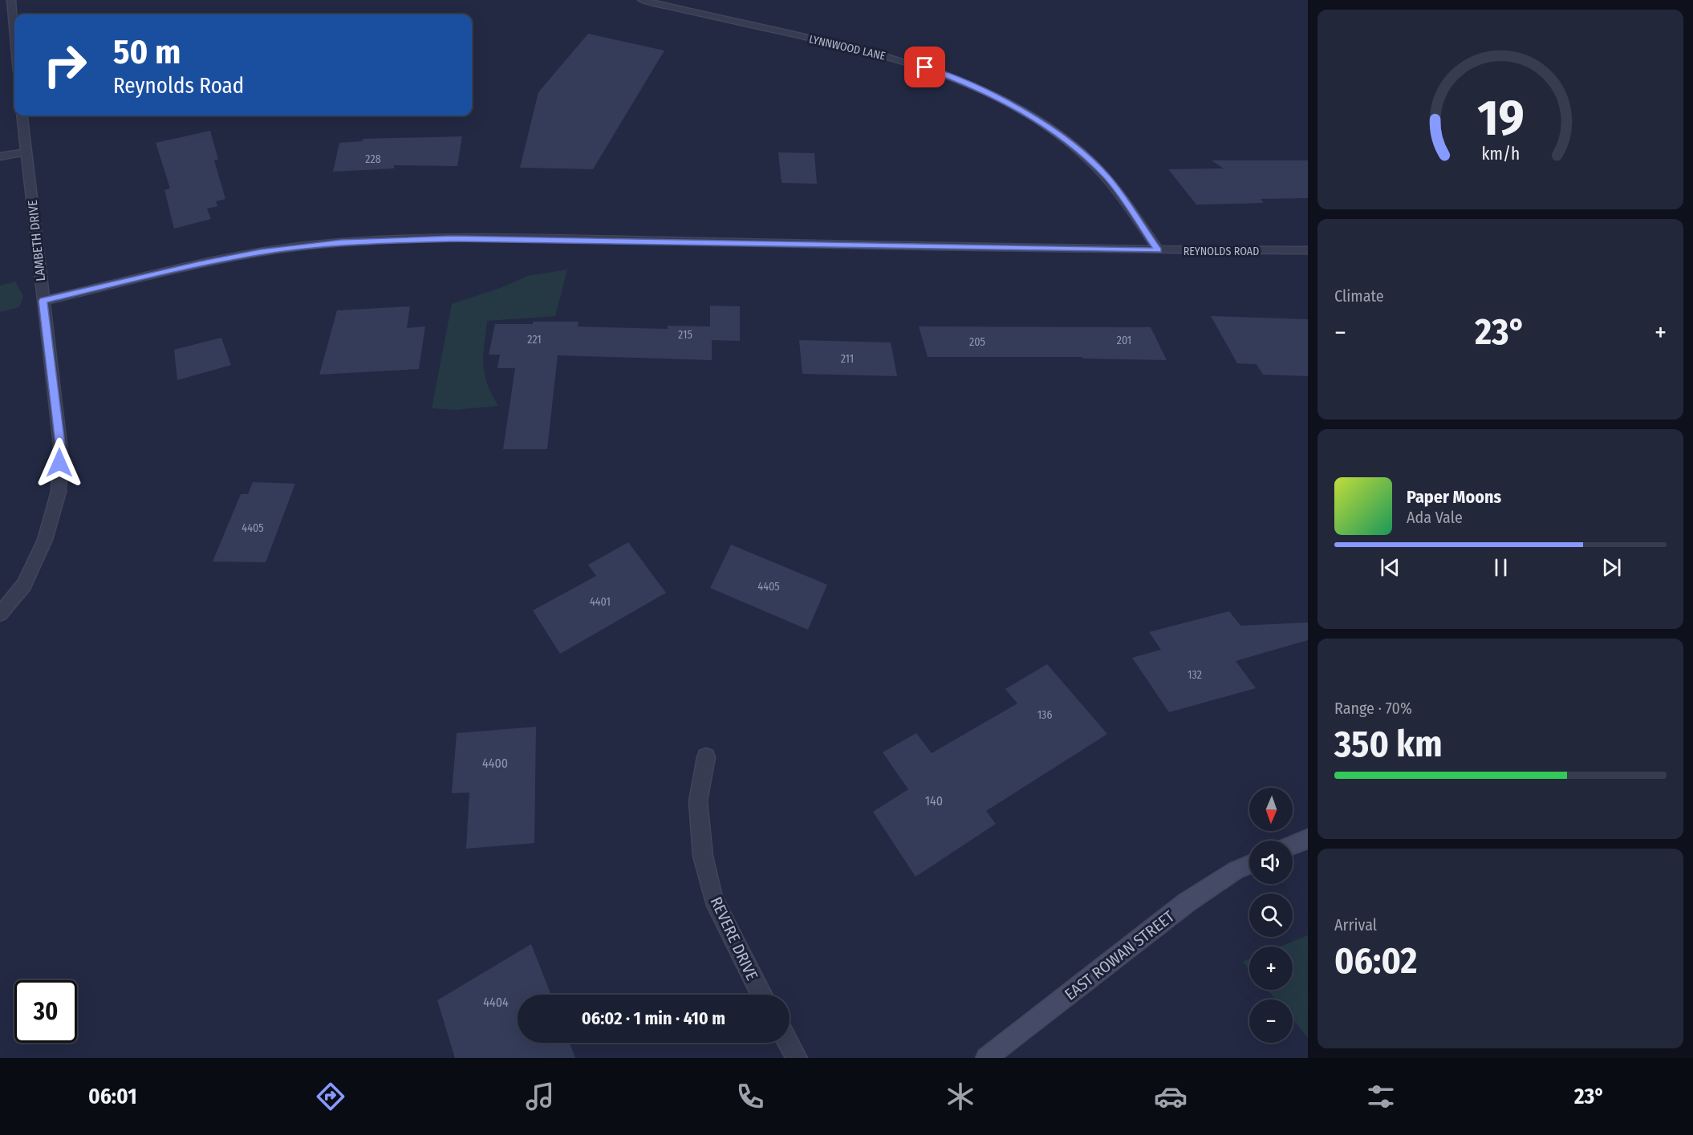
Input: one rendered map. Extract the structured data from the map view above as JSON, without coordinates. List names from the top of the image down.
{
  "streets": {
    "street": [
      "LYNNWOOD LANE",
      "LAMBETH DRIVE",
      "REYNOLDS ROAD",
      "REVERE DRIVE",
      "EAST ROWAN STREET"
    ]
  },
  "crossings": [
    ["LYNNWOOD LANE", "REYNOLDS ROAD"],
    ["LAMBETH DRIVE", "REYNOLDS ROAD"]
  ],
  "house_numbers": [
    "228",
    "215",
    "221",
    "201",
    "205",
    "211",
    "4405",
    "4405",
    "4401",
    "132",
    "136",
    "4400",
    "140",
    "4404"
  ],
  "north": "bottom",
  "page": {
    "turn": ["50 m", "Reynolds Road"],
    "tile": [
      "Climate",
      ["Range · 70%", "350 km"],
      ["Arrival", "06:02"]
    ],
    "heat": ["−", "23°", "+"],
    "song": ["Paper Moons", "Ada Vale"],
    "map_buttons": ["+", "−"],
    "limit": "30",
    "trip": "06:02 · 1 min · 410 m",
    "tabs": ["06:01", "23°"],
    "gauge": ["19", "km/h"]
  }
}
